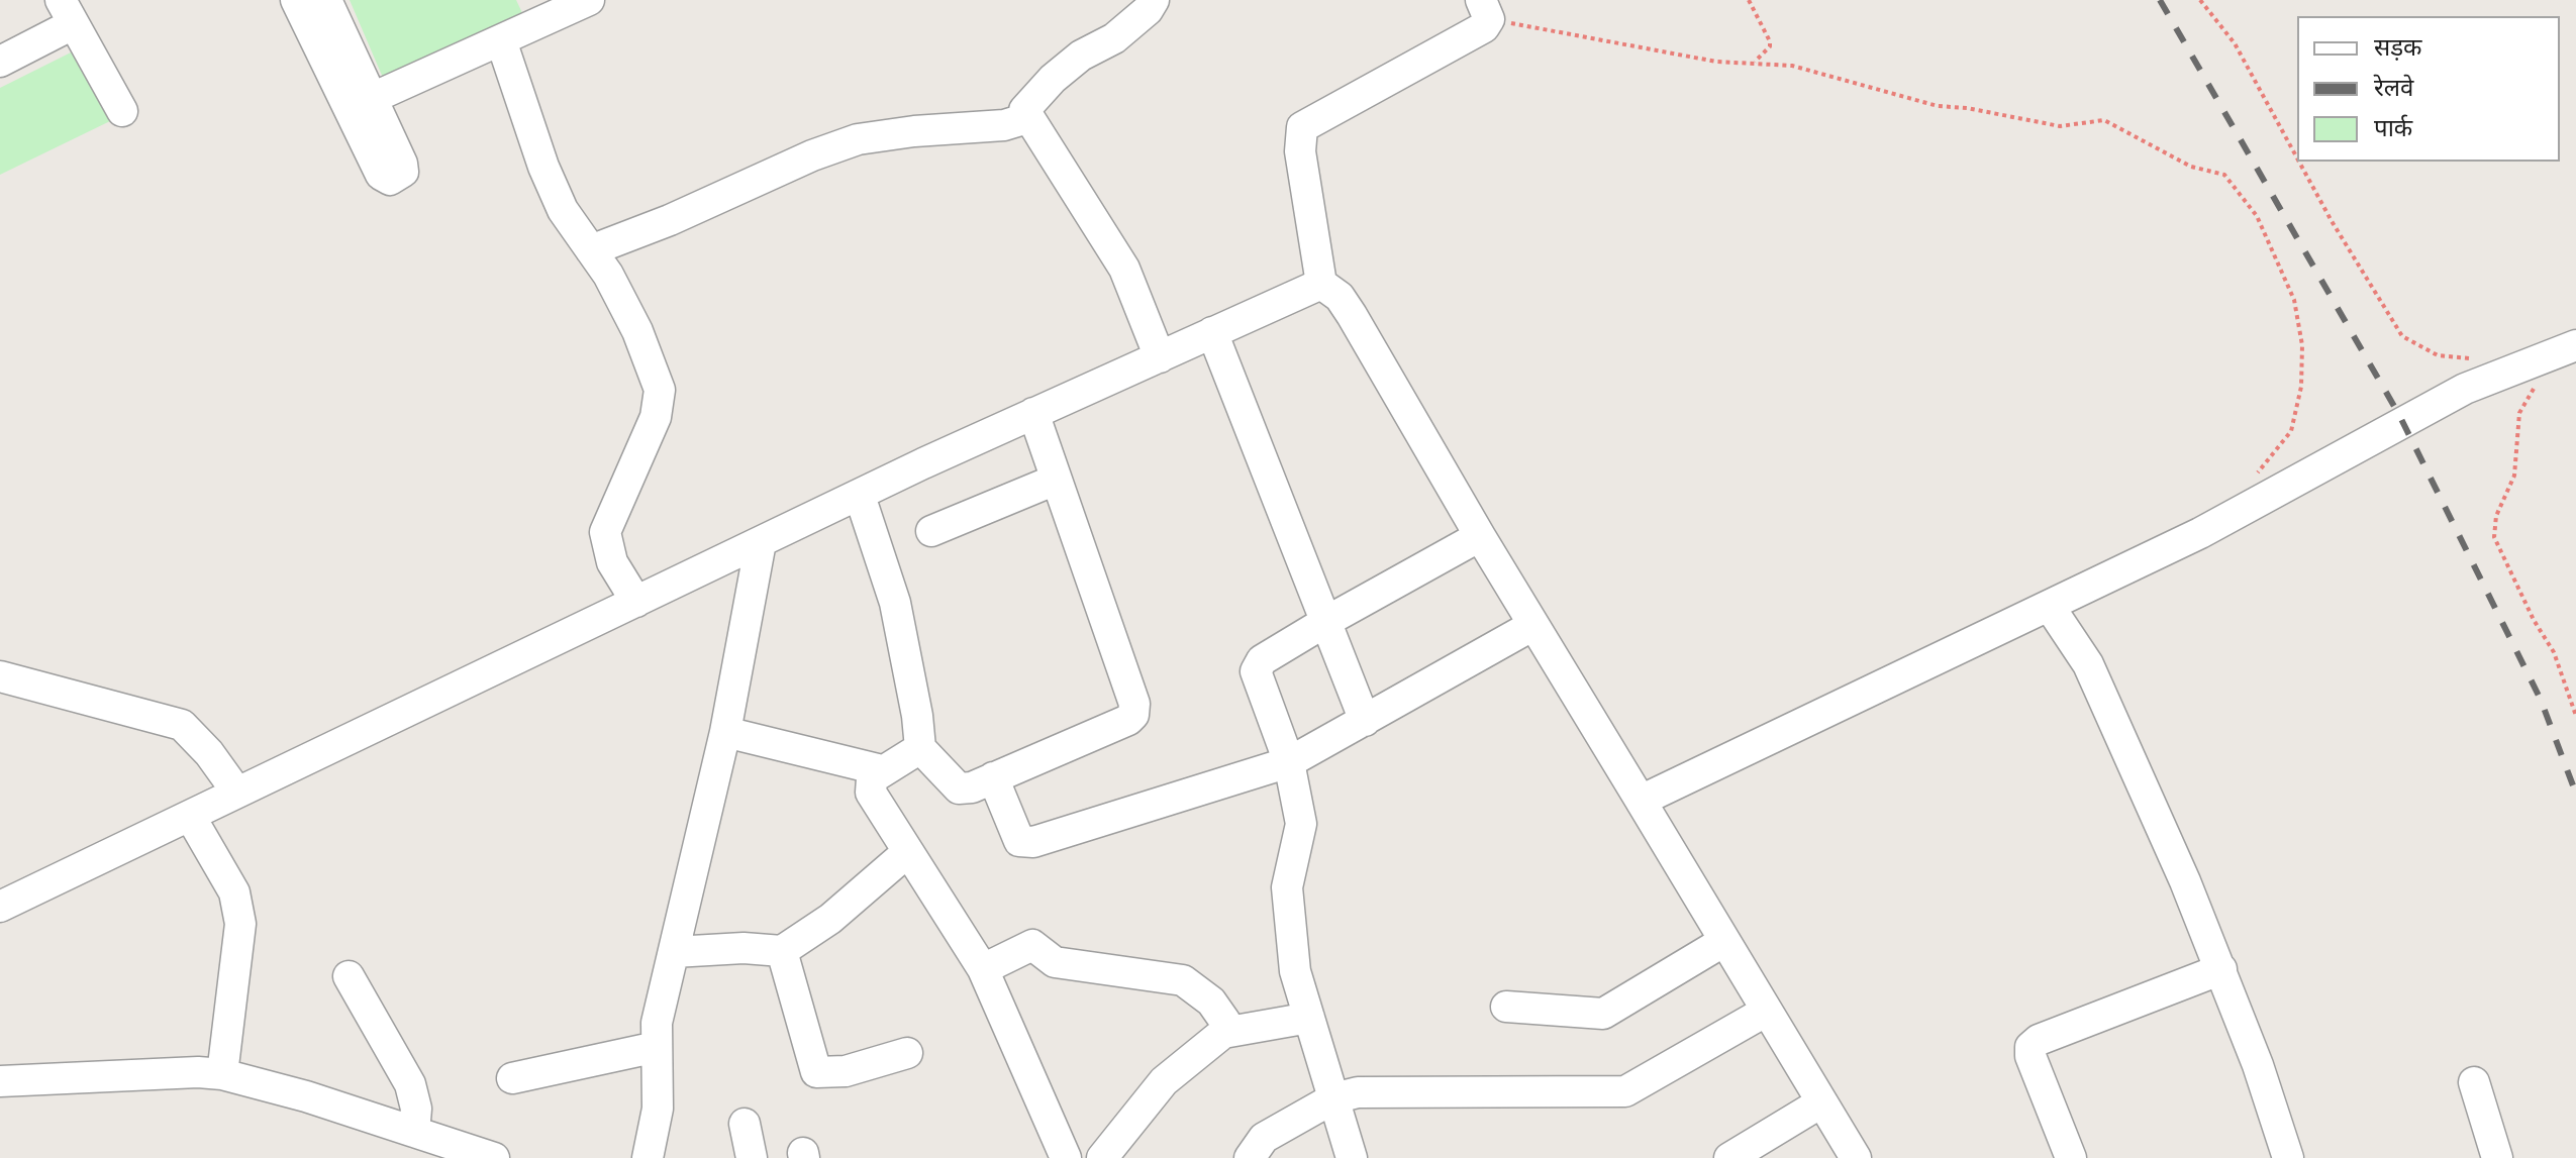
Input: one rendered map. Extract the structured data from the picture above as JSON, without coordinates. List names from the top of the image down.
{
  "legend": ["सड़क", "रेलवे", "पार्क"]
}
